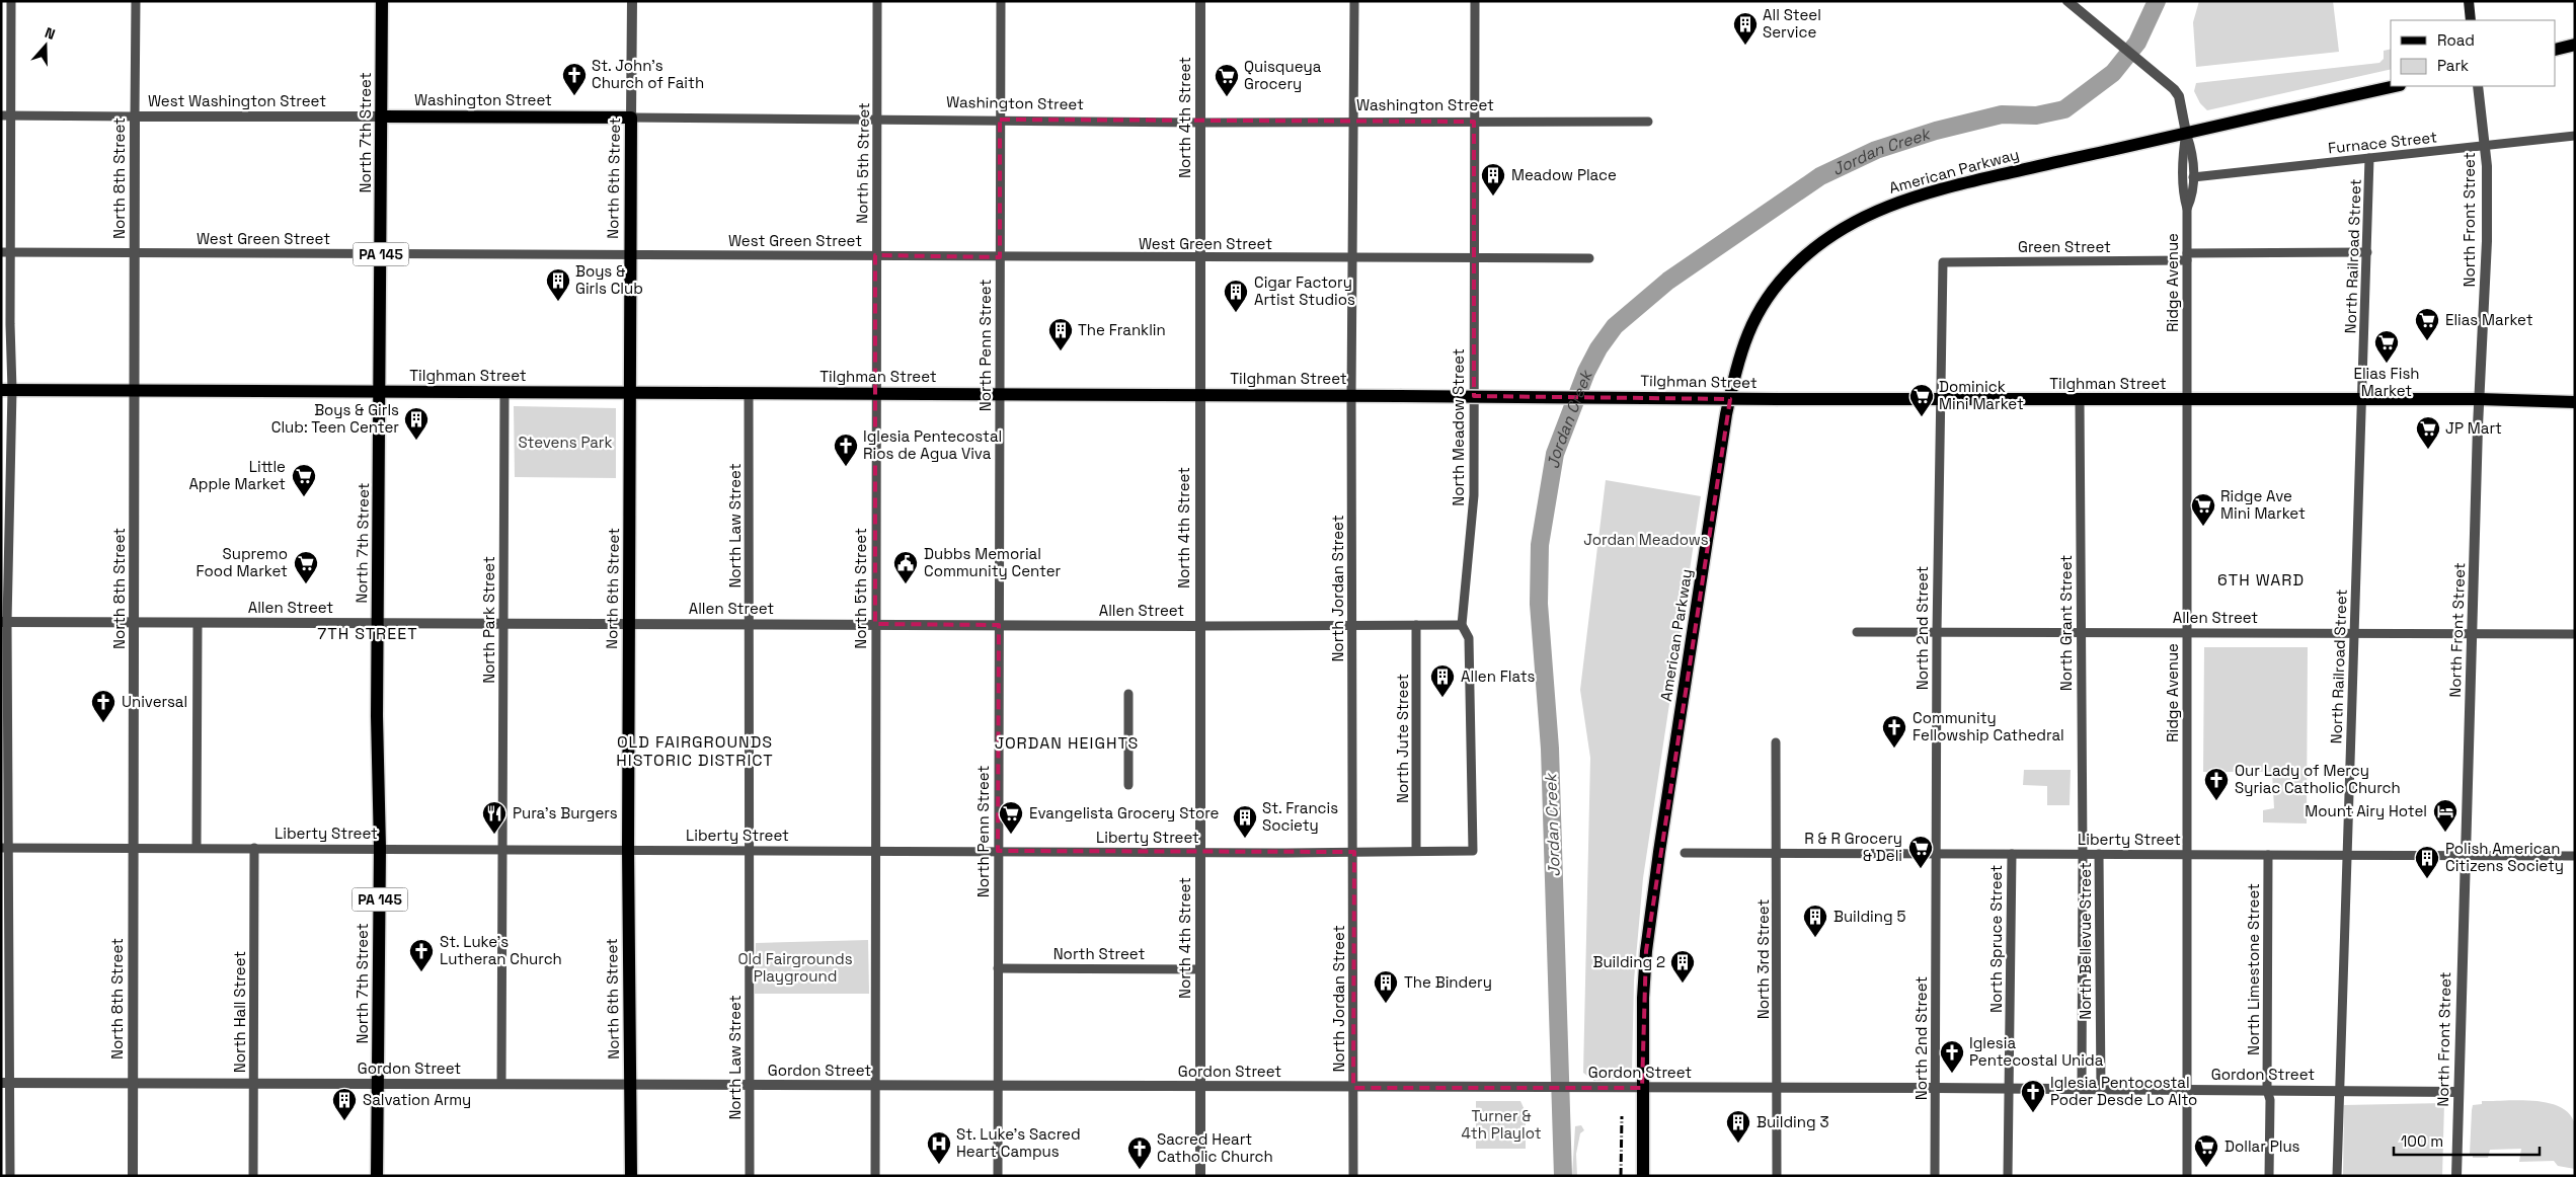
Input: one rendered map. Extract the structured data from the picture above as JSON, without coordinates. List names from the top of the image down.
{
  "streets": {
    "main road": [
      "Washington Street",
      "North 7th Street",
      "American Parkway",
      "North 6th Street",
      "PA 145",
      "Tilghman Street"
    ],
    "street": [
      "West Washington Street",
      "North 4th Street",
      "Furnace Street",
      "North 5th Street",
      "North 8th Street",
      "North Front Street",
      "West Green Street",
      "Green Street",
      "North Railroad Street",
      "Ridge Avenue",
      "North Penn Street",
      "North Meadow Street",
      "North Law Street",
      "North Jordan Street",
      "Allen Street",
      "North Park Street",
      "North Grant Street",
      "North 2nd Street",
      "North Jute Street",
      "Liberty Street",
      "North Spruce Street",
      "North Bellevue Street",
      "North Street",
      "North 3rd Street",
      "North Limestone Street",
      "North Hall Street",
      "Gordon Street"
    ]
  },
  "crossings": [
    ["Washington Street", "West Washington Street"],
    ["Washington Street", "North 4th Street"],
    ["Washington Street", "North 7th Street"],
    ["Washington Street", "North 5th Street"],
    ["Washington Street", "North 6th Street"],
    ["Washington Street", "North Penn Street"],
    ["Washington Street", "North Meadow Street"],
    ["Washington Street", "North Jordan Street"],
    ["West Washington Street", "North 7th Street"],
    ["West Washington Street", "North 8th Street"],
    ["North 4th Street", "West Green Street"],
    ["North 4th Street", "Tilghman Street"],
    ["North 4th Street", "Allen Street"],
    ["North 4th Street", "Liberty Street"],
    ["North 4th Street", "North Street"],
    ["North 4th Street", "Gordon Street"],
    ["North 7th Street", "West Green Street"],
    ["North 7th Street", "Tilghman Street"],
    ["North 7th Street", "Allen Street"],
    ["North 7th Street", "Liberty Street"],
    ["North 7th Street", "Gordon Street"],
    ["Furnace Street", "North Front Street"],
    ["Furnace Street", "North Railroad Street"],
    ["Furnace Street", "Ridge Avenue"],
    ["North 5th Street", "West Green Street"],
    ["North 5th Street", "Tilghman Street"],
    ["North 5th Street", "Allen Street"],
    ["North 5th Street", "Liberty Street"],
    ["North 5th Street", "Gordon Street"],
    ["American Parkway", "Ridge Avenue"],
    ["American Parkway", "Gordon Street"],
    ["North 8th Street", "West Green Street"],
    ["North 8th Street", "Tilghman Street"],
    ["North 8th Street", "Allen Street"],
    ["North 8th Street", "Liberty Street"],
    ["North 8th Street", "Gordon Street"],
    ["North 6th Street", "West Green Street"],
    ["North 6th Street", "Tilghman Street"],
    ["North 6th Street", "Allen Street"],
    ["North 6th Street", "Liberty Street"],
    ["North 6th Street", "Gordon Street"],
    ["North Front Street", "Tilghman Street"],
    ["North Front Street", "Allen Street"],
    ["North Front Street", "Liberty Street"],
    ["North Front Street", "Gordon Street"],
    ["West Green Street", "North Penn Street"],
    ["West Green Street", "North Meadow Street"],
    ["West Green Street", "North Jordan Street"],
    ["Green Street", "North Railroad Street"],
    ["Green Street", "Ridge Avenue"],
    ["Green Street", "North 2nd Street"],
    ["North Railroad Street", "Tilghman Street"],
    ["North Railroad Street", "Allen Street"],
    ["North Railroad Street", "Liberty Street"],
    ["North Railroad Street", "Gordon Street"],
    ["Ridge Avenue", "Tilghman Street"],
    ["Ridge Avenue", "Allen Street"],
    ["Ridge Avenue", "Liberty Street"],
    ["Ridge Avenue", "Gordon Street"],
    ["North Penn Street", "Tilghman Street"],
    ["North Penn Street", "Allen Street"],
    ["North Penn Street", "Liberty Street"],
    ["North Penn Street", "North Street"],
    ["North Penn Street", "Gordon Street"],
    ["Tilghman Street", "North Law Street"],
    ["Tilghman Street", "North Jordan Street"],
    ["Tilghman Street", "North Park Street"],
    ["Tilghman Street", "North Grant Street"],
    ["Tilghman Street", "North 2nd Street"],
    ["North Meadow Street", "Allen Street"],
    ["North Meadow Street", "Liberty Street"],
    ["North Law Street", "Allen Street"],
    ["North Law Street", "Liberty Street"],
    ["North Law Street", "Gordon Street"],
    ["North Jordan Street", "Allen Street"],
    ["North Jordan Street", "Liberty Street"],
    ["North Jordan Street", "Gordon Street"],
    ["Allen Street", "North Park Street"],
    ["Allen Street", "North Grant Street"],
    ["Allen Street", "North 2nd Street"],
    ["Allen Street", "North Jute Street"],
    ["North Park Street", "Liberty Street"],
    ["North Park Street", "Gordon Street"],
    ["North Grant Street", "Liberty Street"],
    ["North Grant Street", "Gordon Street"],
    ["North 2nd Street", "Liberty Street"],
    ["North 2nd Street", "Gordon Street"],
    ["North Jute Street", "Liberty Street"],
    ["Liberty Street", "North Spruce Street"],
    ["Liberty Street", "North Bellevue Street"],
    ["Liberty Street", "North 3rd Street"],
    ["Liberty Street", "North Limestone Street"],
    ["Liberty Street", "North Hall Street"],
    ["North Spruce Street", "Gordon Street"],
    ["North Bellevue Street", "Gordon Street"],
    ["North 3rd Street", "Gordon Street"],
    ["North Limestone Street", "Gordon Street"],
    ["North Hall Street", "Gordon Street"]
  ],
  "districts": [
    "6TH WARD",
    "7TH STREET",
    "OLD FAIRGROUNDS HISTORIC DISTRICT",
    "JORDAN HEIGHTS"
  ],
  "water": ["Jordan Creek"],
  "parks": [
    "Stevens Park",
    "Jordan Meadows",
    "Old Fairgrounds Playground",
    "Turner & 4th Playlot"
  ],
  "places": {
    "building": [
      "All Steel Service",
      "Meadow Place",
      "Boys & Girls Club",
      "Cigar Factory Artist Studios",
      "The Franklin",
      "Boys & Girls Club: Teen Center",
      "Allen Flats",
      "St. Francis Society",
      "Polish American Citizens Society",
      "Building 5",
      "Building 2",
      "The Bindery",
      "Salvation Army",
      "Building 3"
    ],
    "church": [
      "St. John's Church of Faith",
      "Iglesia Pentecostal Rios de Agua Viva",
      "Universal",
      "Community Fellowship Cathedral",
      "Our Lady of Mercy Syriac Catholic Church",
      "St. Luke's Lutheran Church",
      "Iglesia Pentecostal Unida",
      "Iglesia Pentocostal Poder Desde Lo Alto",
      "Sacred Heart Catholic Church"
    ],
    "supermarket": [
      "Quisqueya Grocery",
      "Elias Market",
      "Elias Fish Market",
      "Dominick Mini Market",
      "JP Mart",
      "Little Apple Market",
      "Ridge Ave Mini Market",
      "Supremo Food Market",
      "Evangelista Grocery Store",
      "R & R Grocery & Deli",
      "Dollar Plus"
    ],
    "public building": ["Dubbs Memorial Community Center"],
    "hotel": ["Mount Airy Hotel"],
    "restaurant": ["Pura's Burgers"],
    "hospital": ["St. Luke’s Sacred Heart Campus"]
  },
  "legend": ["Road", "Park"],
  "scale_bar": "100 m",
  "north": "top"
}
